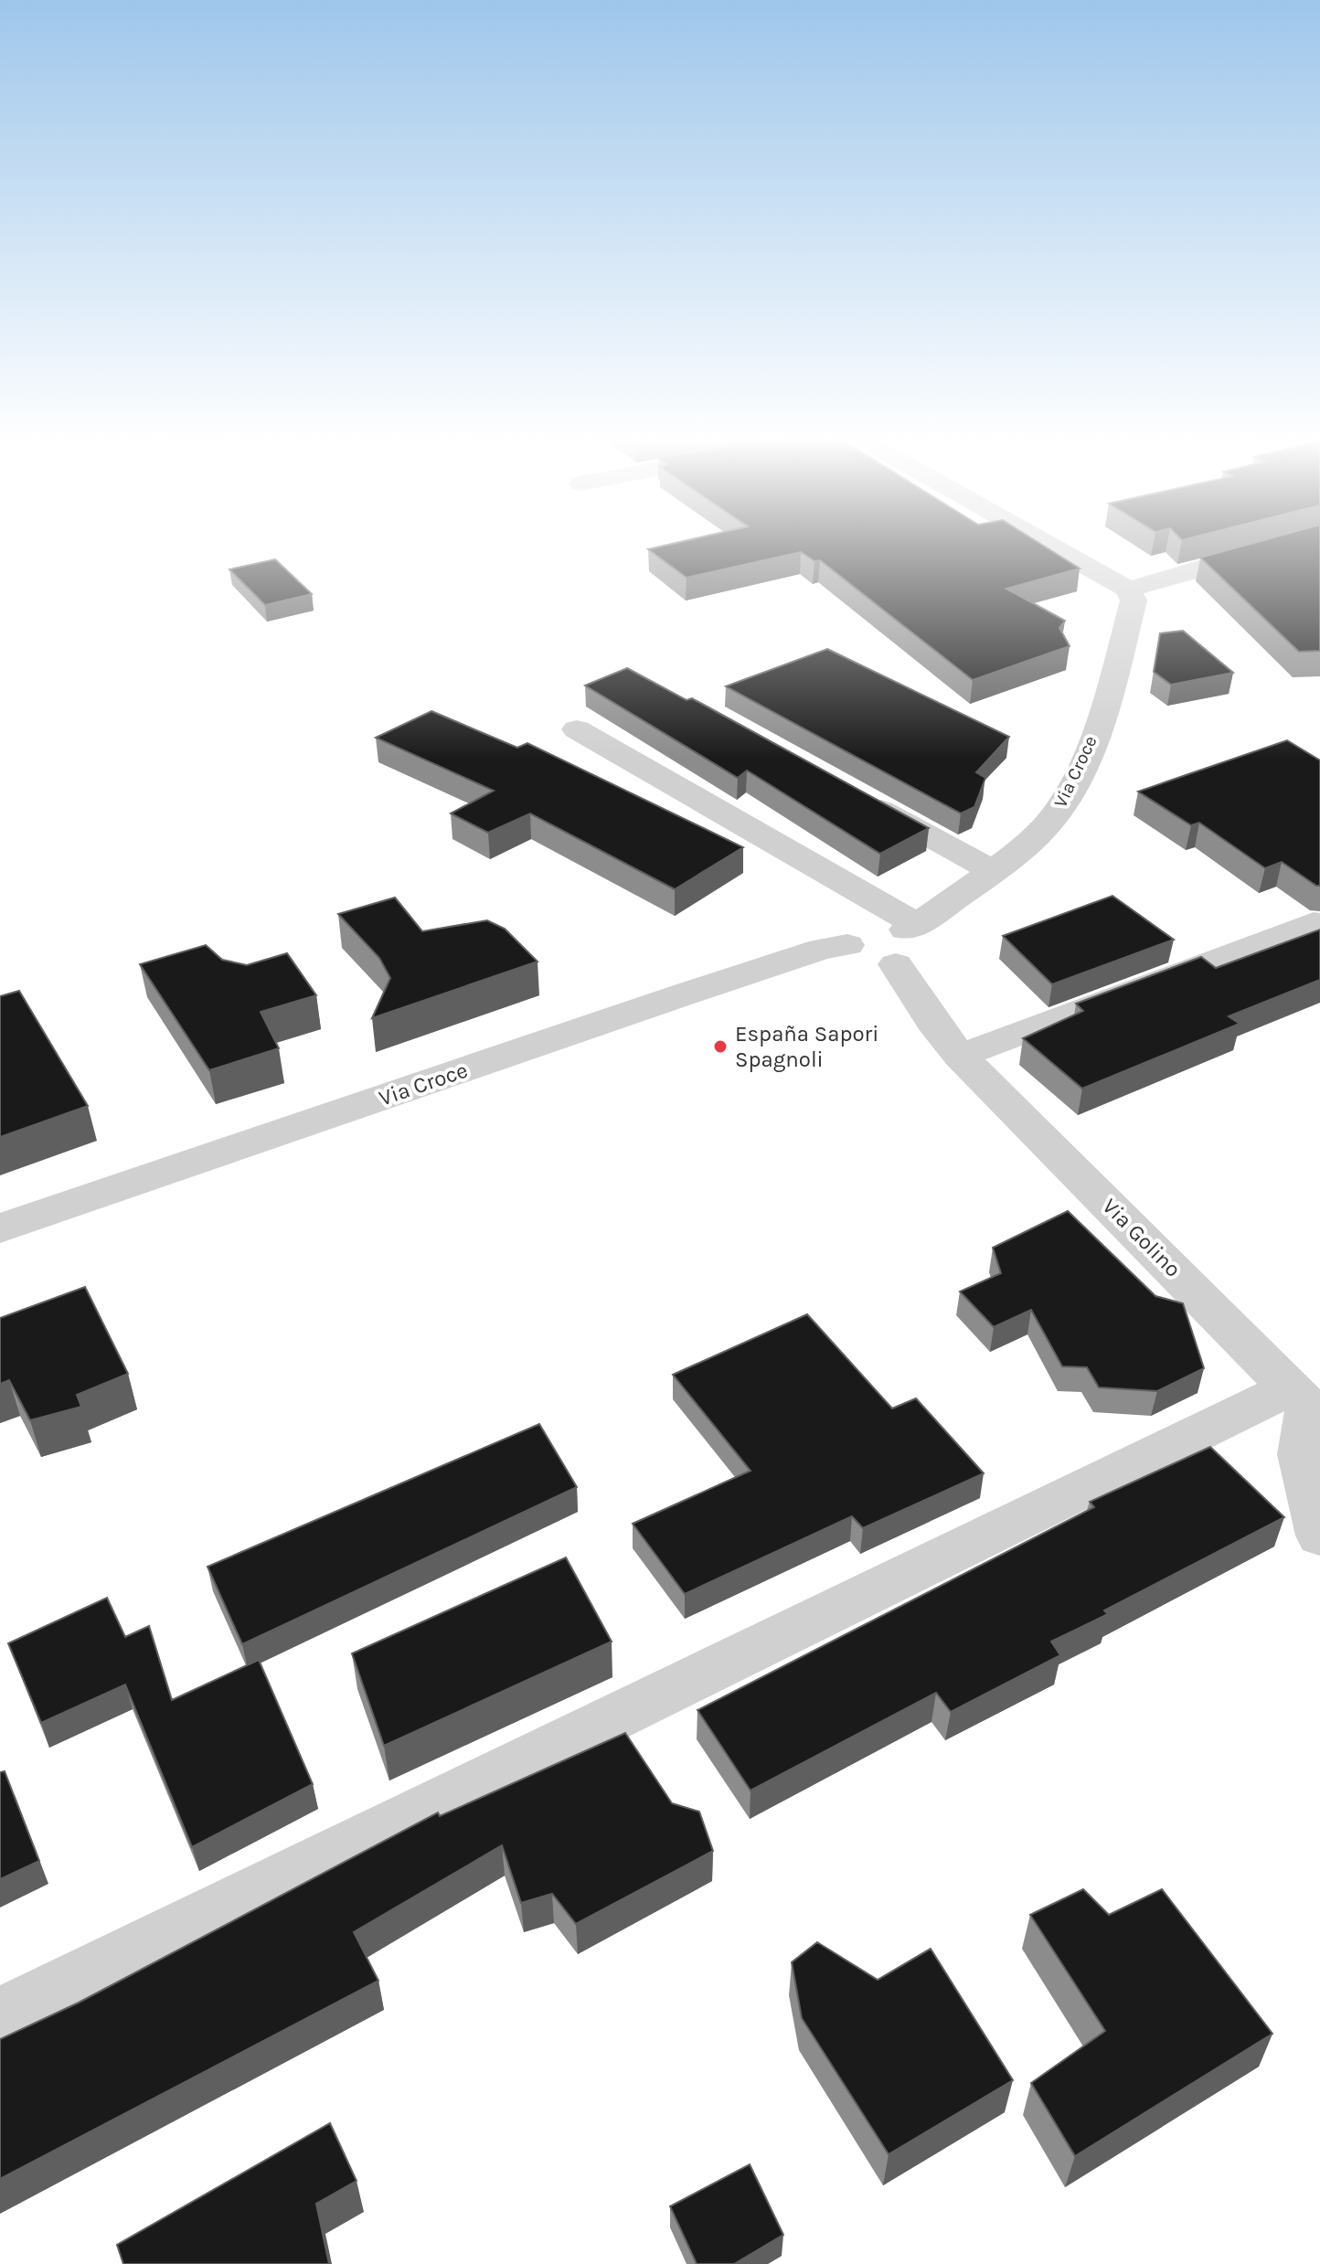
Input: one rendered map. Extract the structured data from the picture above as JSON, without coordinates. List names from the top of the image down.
{
  "streets": {
    "street": ["Via Croce", "Via Golino"]
  },
  "crossings": [
    ["Via Croce", "Via Golino"]
  ],
  "places": ["España Sapori Spagnoli"]
}
